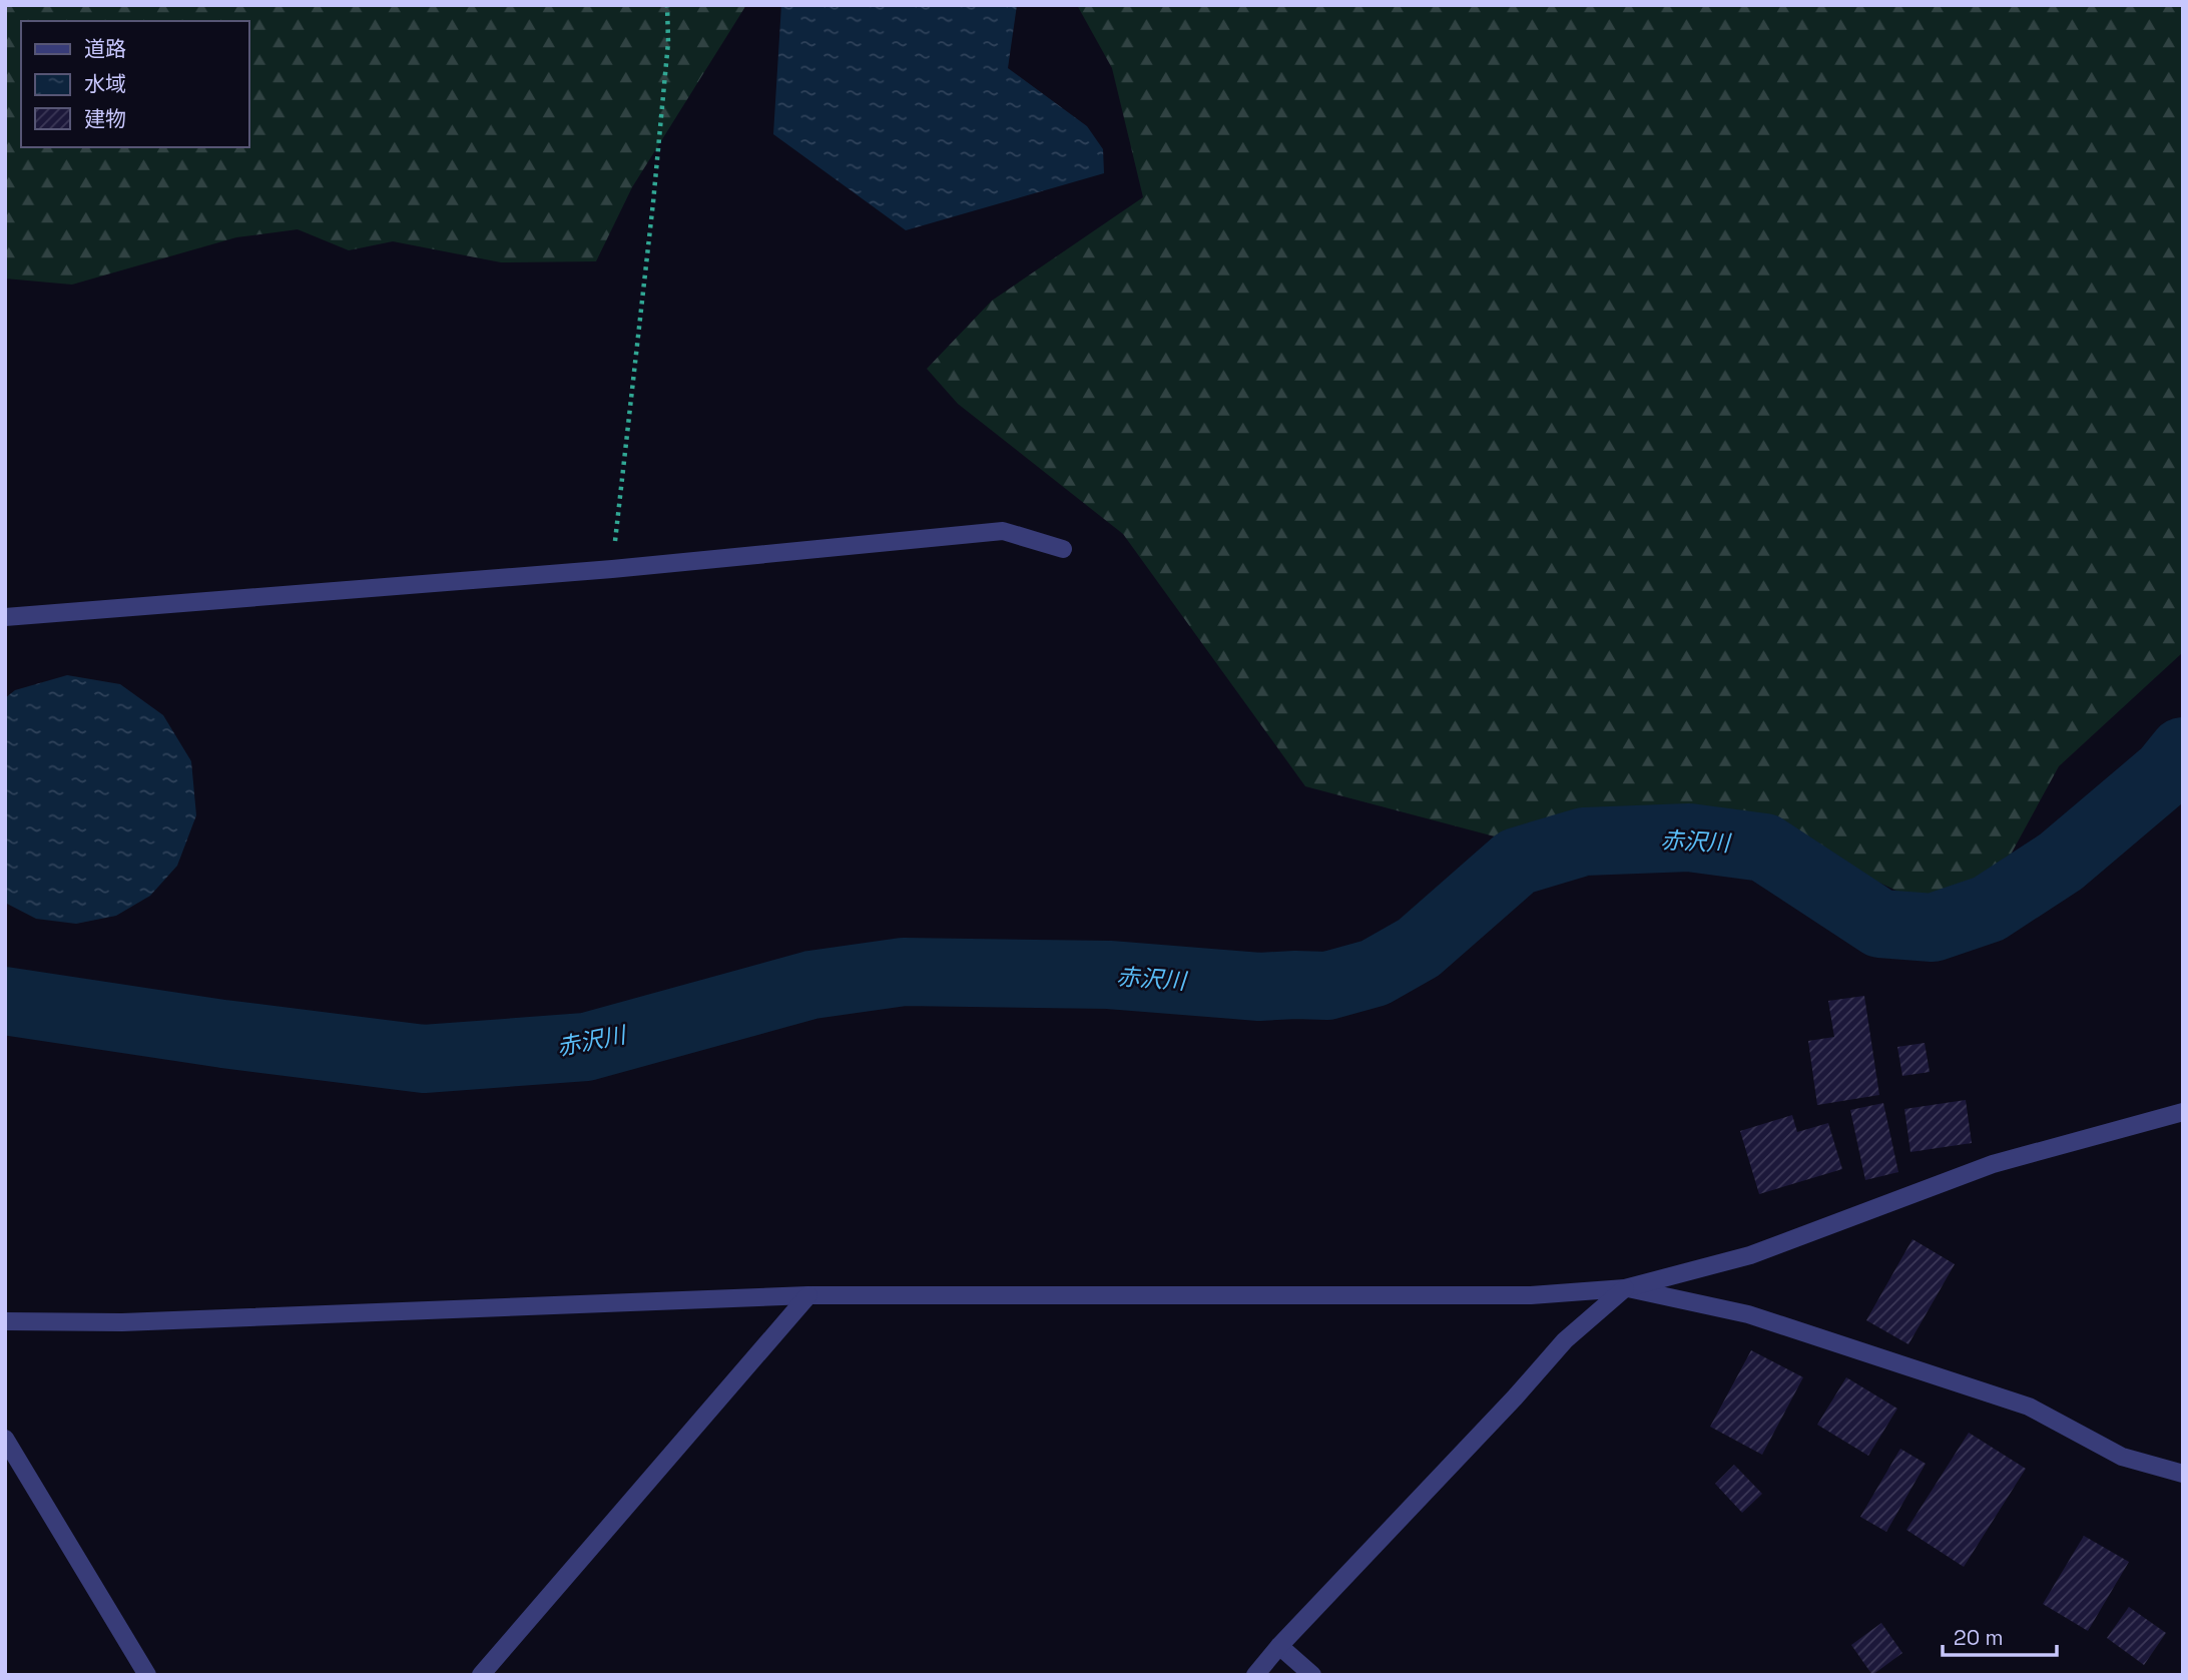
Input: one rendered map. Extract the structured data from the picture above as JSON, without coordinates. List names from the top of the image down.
{
  "water": ["赤沢川"],
  "legend": ["道路", "水域", "建物"],
  "scale_bar": "20 m"
}
